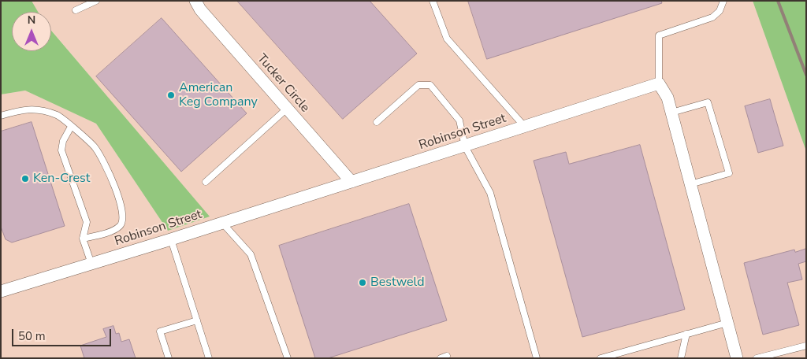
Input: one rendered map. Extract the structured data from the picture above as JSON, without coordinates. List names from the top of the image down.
{
  "streets": {
    "street": ["Tucker Circle", "Robinson Street"]
  },
  "crossings": [
    ["Tucker Circle", "Robinson Street"]
  ],
  "places": ["American Keg Company", "Ken-Crest", "Bestweld"],
  "scale_bar": "50 m",
  "north": "top"
}
